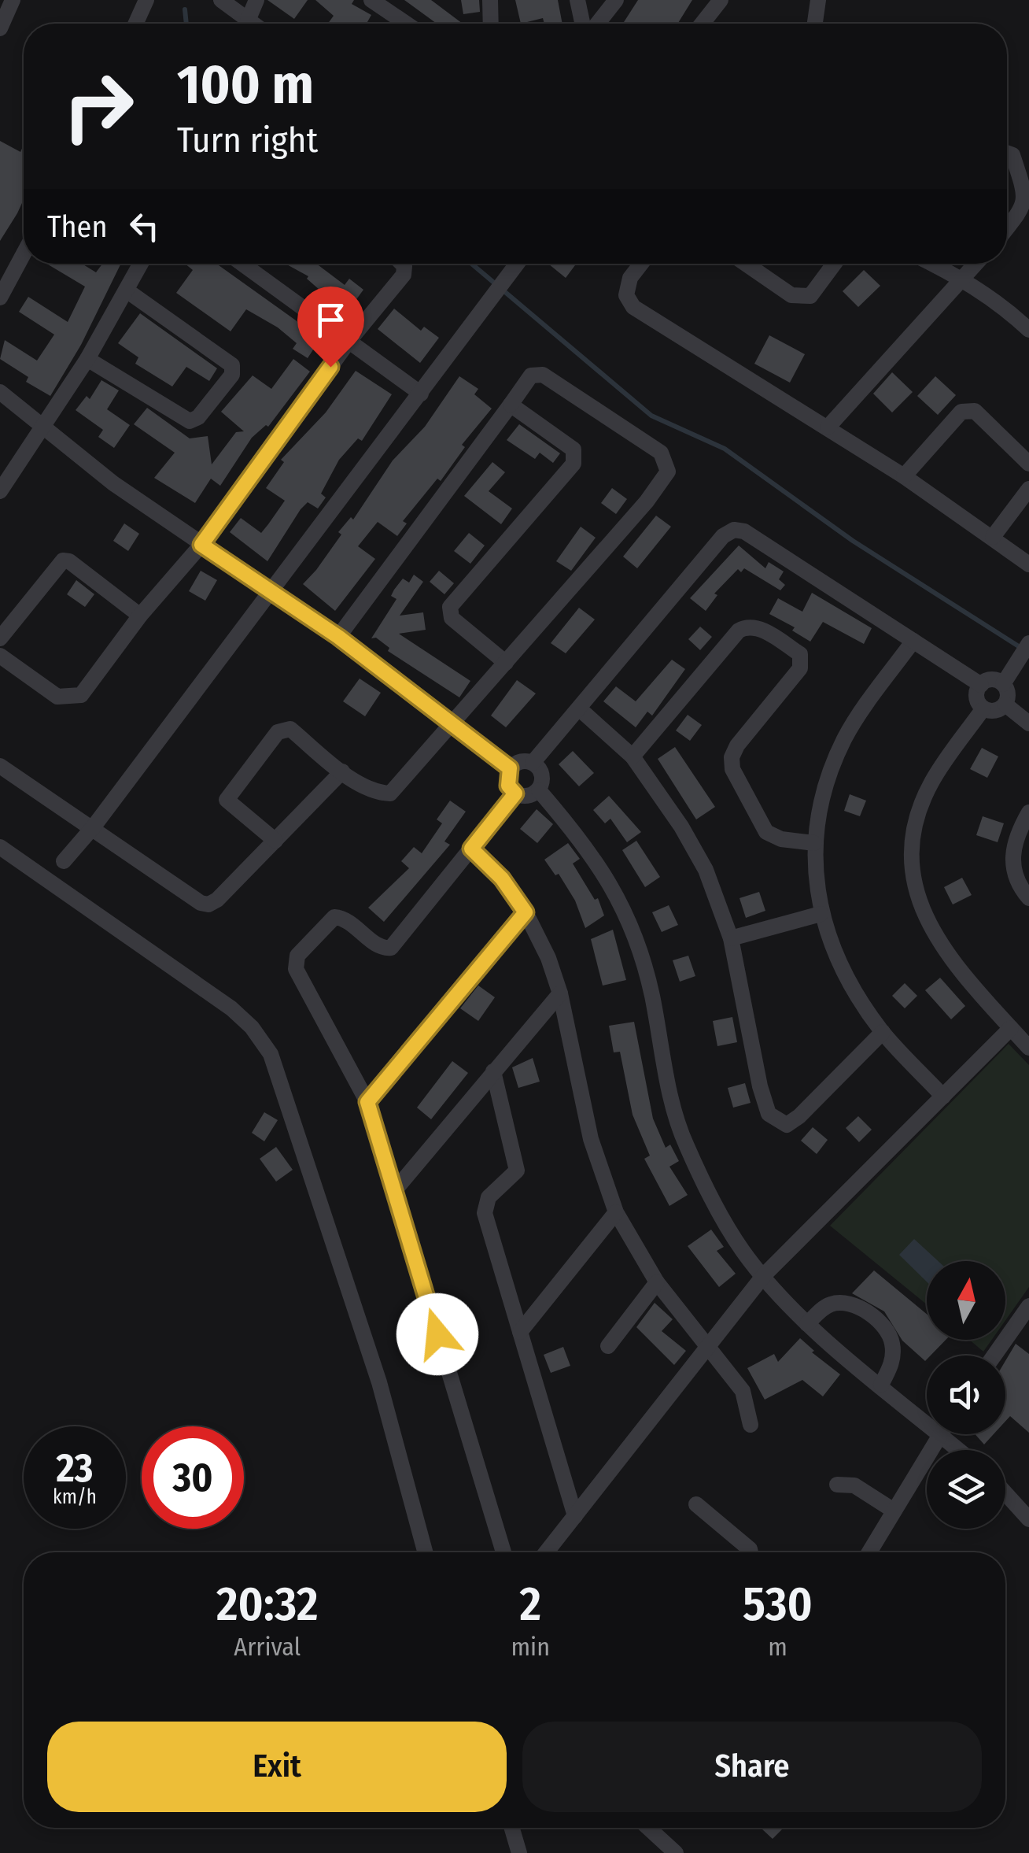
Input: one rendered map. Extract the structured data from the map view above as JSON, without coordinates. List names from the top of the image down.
{
  "north": "top",
  "page": {
    "turn": ["100 m", "Turn right"],
    "then": "Then",
    "speed": "23 km/h",
    "limit": "30",
    "eta": [
      "20:32",
      "Arrival",
      "2",
      "min",
      "530",
      "m"
    ],
    "buttons": ["Exit", "Share"]
  }
}
